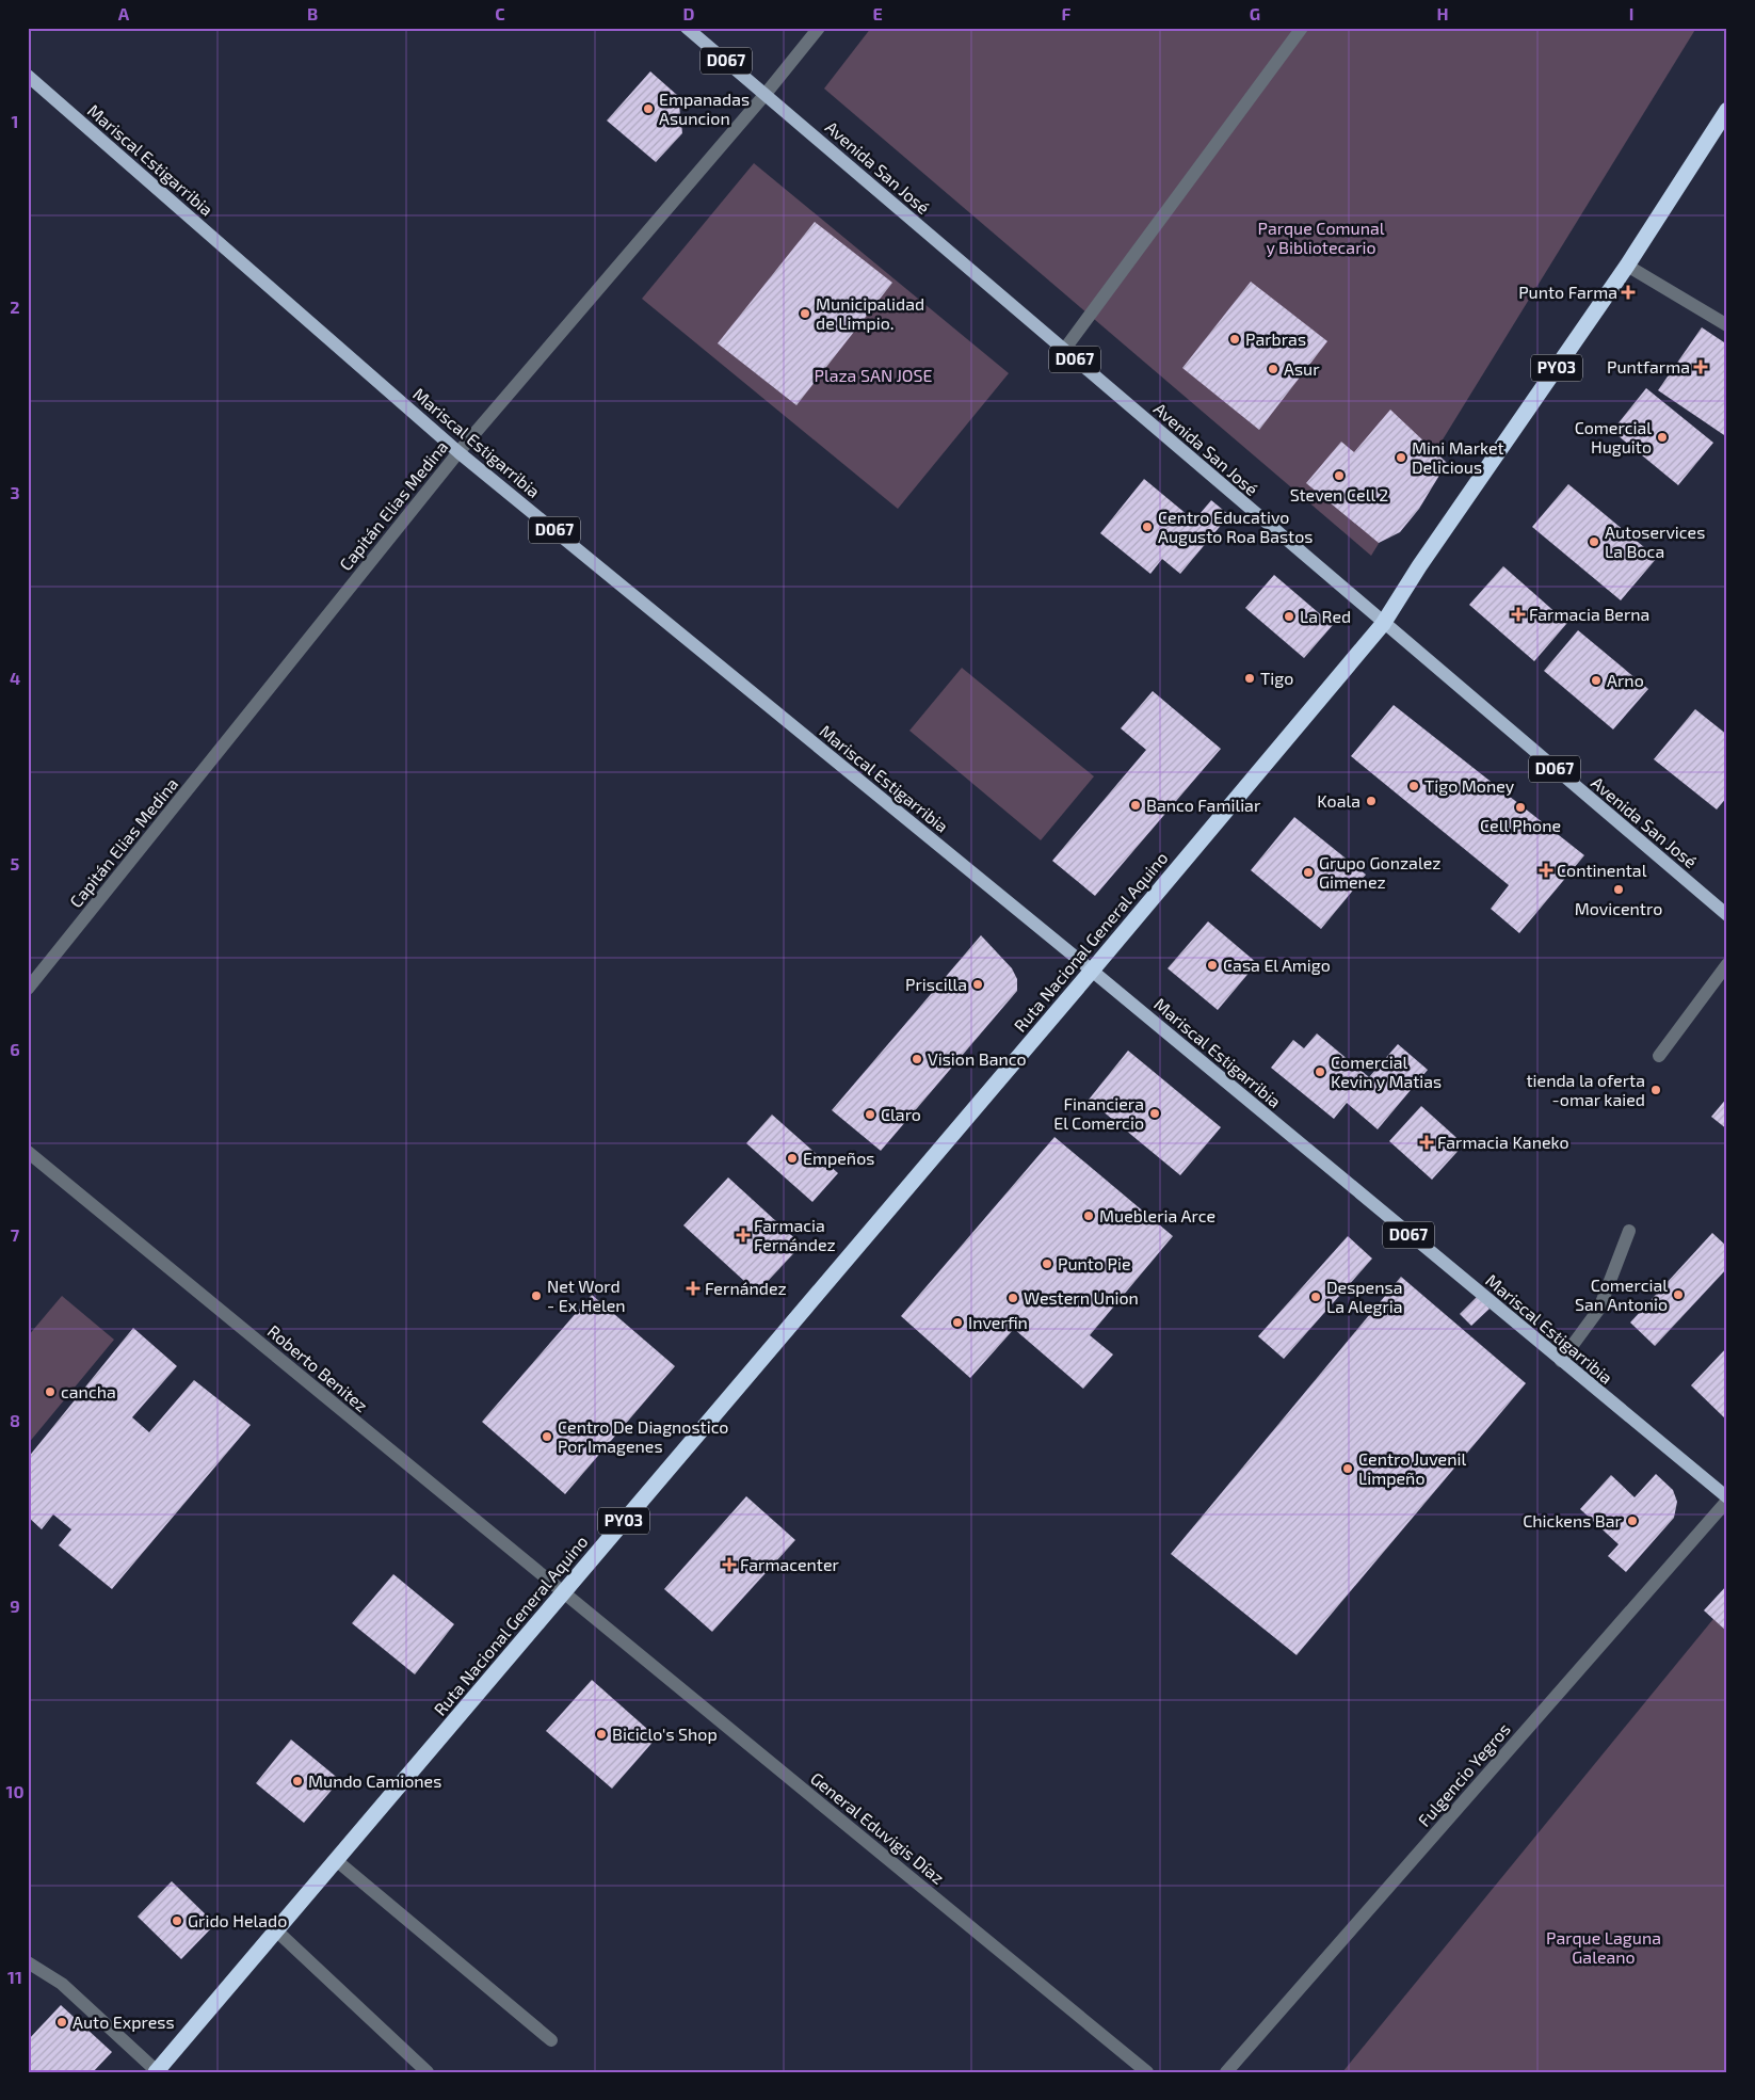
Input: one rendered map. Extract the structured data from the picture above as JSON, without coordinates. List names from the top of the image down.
{
  "streets": {
    "highway": ["PY03", "Ruta Nacional General Aquino"],
    "main road": ["D067", "Mariscal Estigarribia", "Avenida San José"],
    "street": [
      "Capitán Elias Medina",
      "Roberto Benitez",
      "Fulgencio Yegros",
      "General Eduvigis Díaz"
    ]
  },
  "crossings": [
    ["Mariscal Estigarribia", "Capitán Elias Medina"],
    ["Mariscal Estigarribia", "Ruta Nacional General Aquino"],
    ["Mariscal Estigarribia", "Fulgencio Yegros"],
    ["Avenida San José", "Capitán Elias Medina"],
    ["Avenida San José", "Ruta Nacional General Aquino"],
    ["Ruta Nacional General Aquino", "Roberto Benitez"],
    ["Roberto Benitez", "General Eduvigis Díaz"]
  ],
  "parks": ["Parque Comunal y Bibliotecario", "Plaza SAN JOSE", "Parque Laguna Galeano"],
  "places": {
    "other": [
      "Empanadas Asuncion",
      "Municipalidad de Limpio.",
      "Parbras",
      "Asur",
      "Comercial Huguito",
      "Mini Market Delicious",
      "Steven Cell 2",
      "Centro Educativo Augusto Roa Bastos",
      "Autoservices La Boca",
      "La Red",
      "Tigo",
      "Arno",
      "Tigo Money",
      "Koala",
      "Banco Familiar",
      "Cell Phone",
      "Grupo Gonzalez Gimenez",
      "Movicentro",
      "Casa El Amigo",
      "Priscilla",
      "Vision Banco",
      "Comercial Kevin y Matias",
      "tienda la oferta -omar kaied",
      "Financiera El Comercio",
      "Claro",
      "Empeños",
      "Muebleria Arce",
      "Punto Pie",
      "Comercial San Antonio",
      "Net Word - Ex Helen",
      "Despensa La Alegria",
      "Western Union",
      "Inverfin",
      "cancha",
      "Centro De Diagnostico Por Imagenes",
      "Centro Juvenil Limpeño",
      "Chickens Bar",
      "Biciclo's Shop",
      "Mundo Camiones",
      "Grido Helado",
      "Auto Express"
    ],
    "health": [
      "Punto Farma",
      "Puntfarma",
      "Farmacia Berna",
      "Continental",
      "Farmacia Kaneko",
      "Farmacia Fernández",
      "Fernández",
      "Farmacenter"
    ]
  },
  "grid": {
    "columns": [
      "A",
      "B",
      "C",
      "D",
      "E",
      "F",
      "G",
      "H",
      "I"
    ],
    "rows": [
      "1",
      "2",
      "3",
      "4",
      "5",
      "6",
      "7",
      "8",
      "9",
      "10",
      "11"
    ]
  }
}
